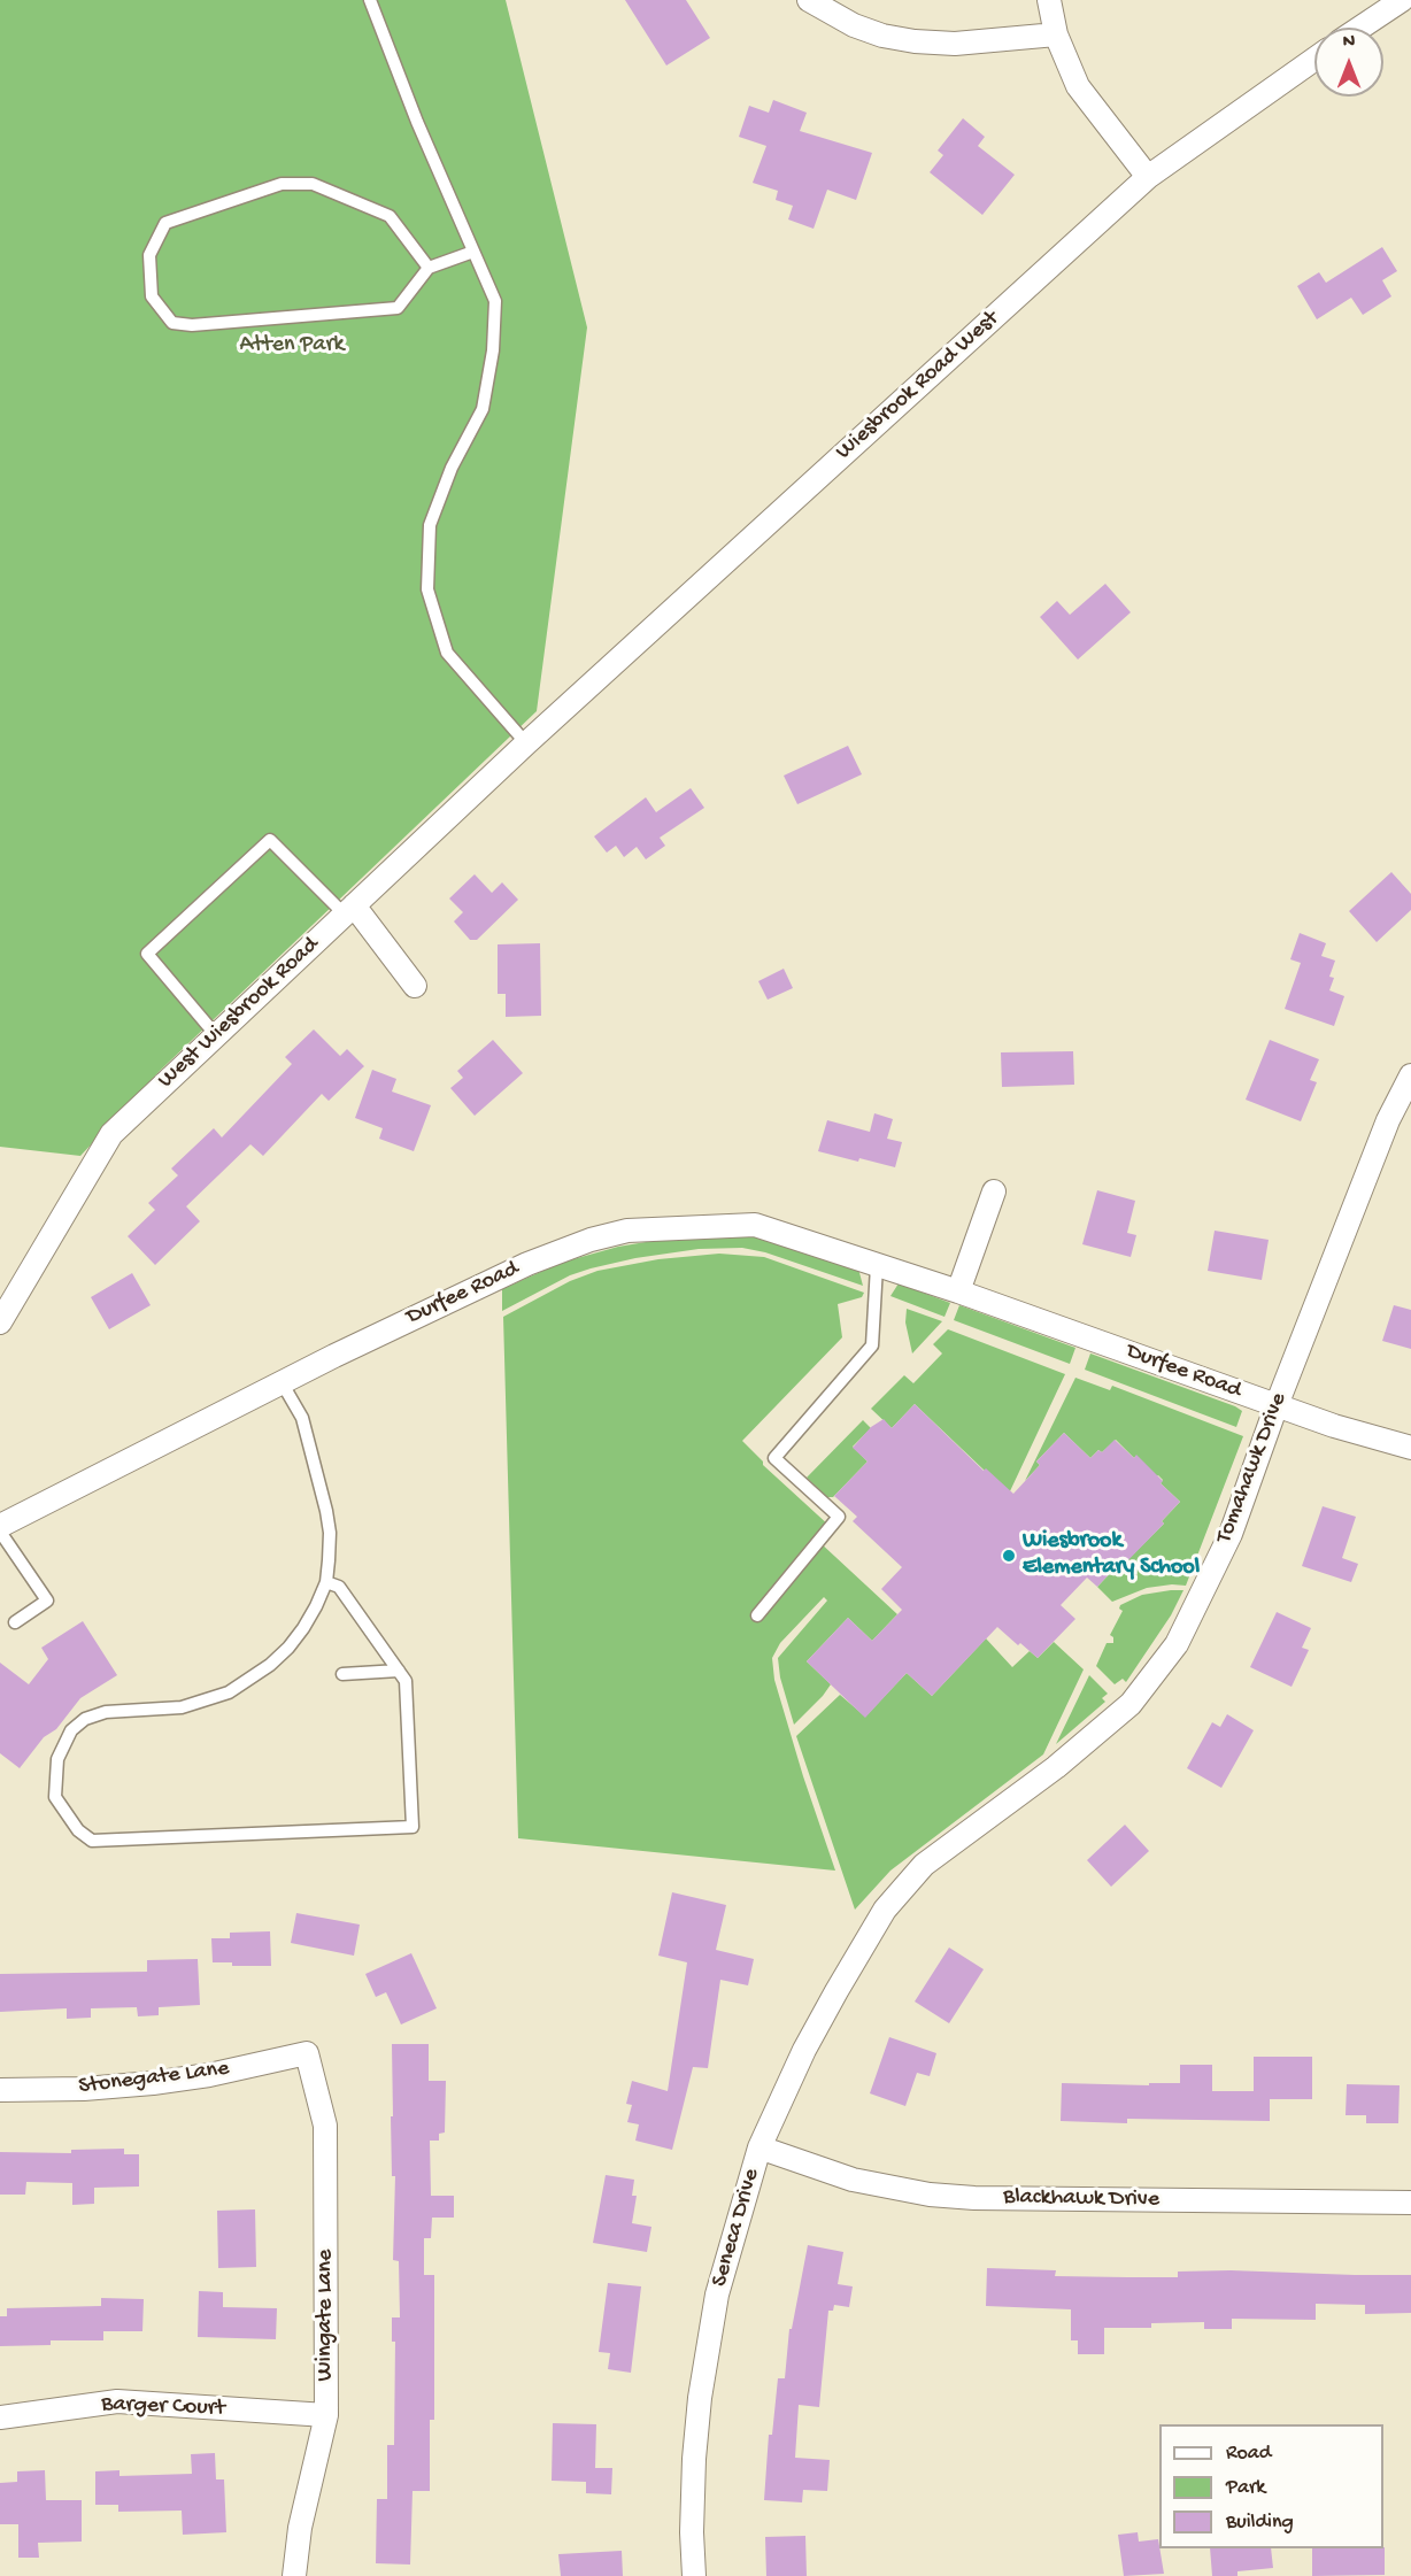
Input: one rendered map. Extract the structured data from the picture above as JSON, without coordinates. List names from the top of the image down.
{
  "streets": {
    "street": [
      "Wiesbrook Road West",
      "West Wiesbrook Road",
      "Durfee Road",
      "Tomahawk Drive",
      "Stonegate Lane",
      "Blackhawk Drive",
      "Seneca Drive",
      "Wingate Lane",
      "Barger Court"
    ]
  },
  "crossings": [
    ["Wiesbrook Road West", "West Wiesbrook Road"],
    ["Durfee Road", "Tomahawk Drive"],
    ["Tomahawk Drive", "Seneca Drive"],
    ["Stonegate Lane", "Wingate Lane"],
    ["Blackhawk Drive", "Seneca Drive"],
    ["Wingate Lane", "Barger Court"]
  ],
  "parks": ["Atten Park"],
  "places": ["Wiesbrook Elementary School"],
  "legend": ["Road", "Park", "Building"],
  "north": "top"
}
